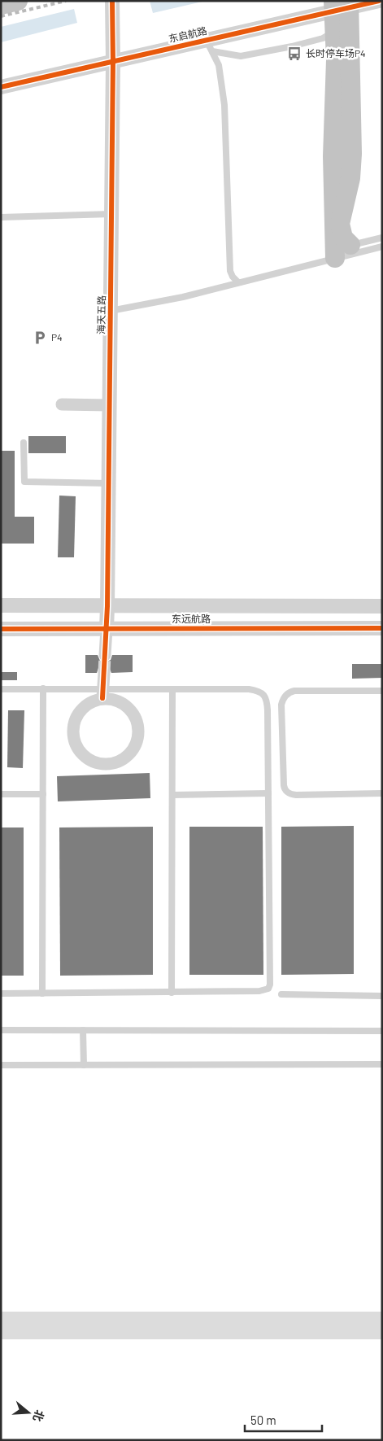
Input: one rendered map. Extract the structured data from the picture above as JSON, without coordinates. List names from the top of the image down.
{
  "streets": {
    "street": ["东启航路", "海天五路", "东远航路"]
  },
  "crossings": [
    ["东启航路", "海天五路"],
    ["海天五路", "东远航路"]
  ],
  "places": {
    "bus stop": ["长时停车场P4"],
    "parking": ["P4"]
  },
  "scale_bar": "50 m",
  "north": "right"
}
